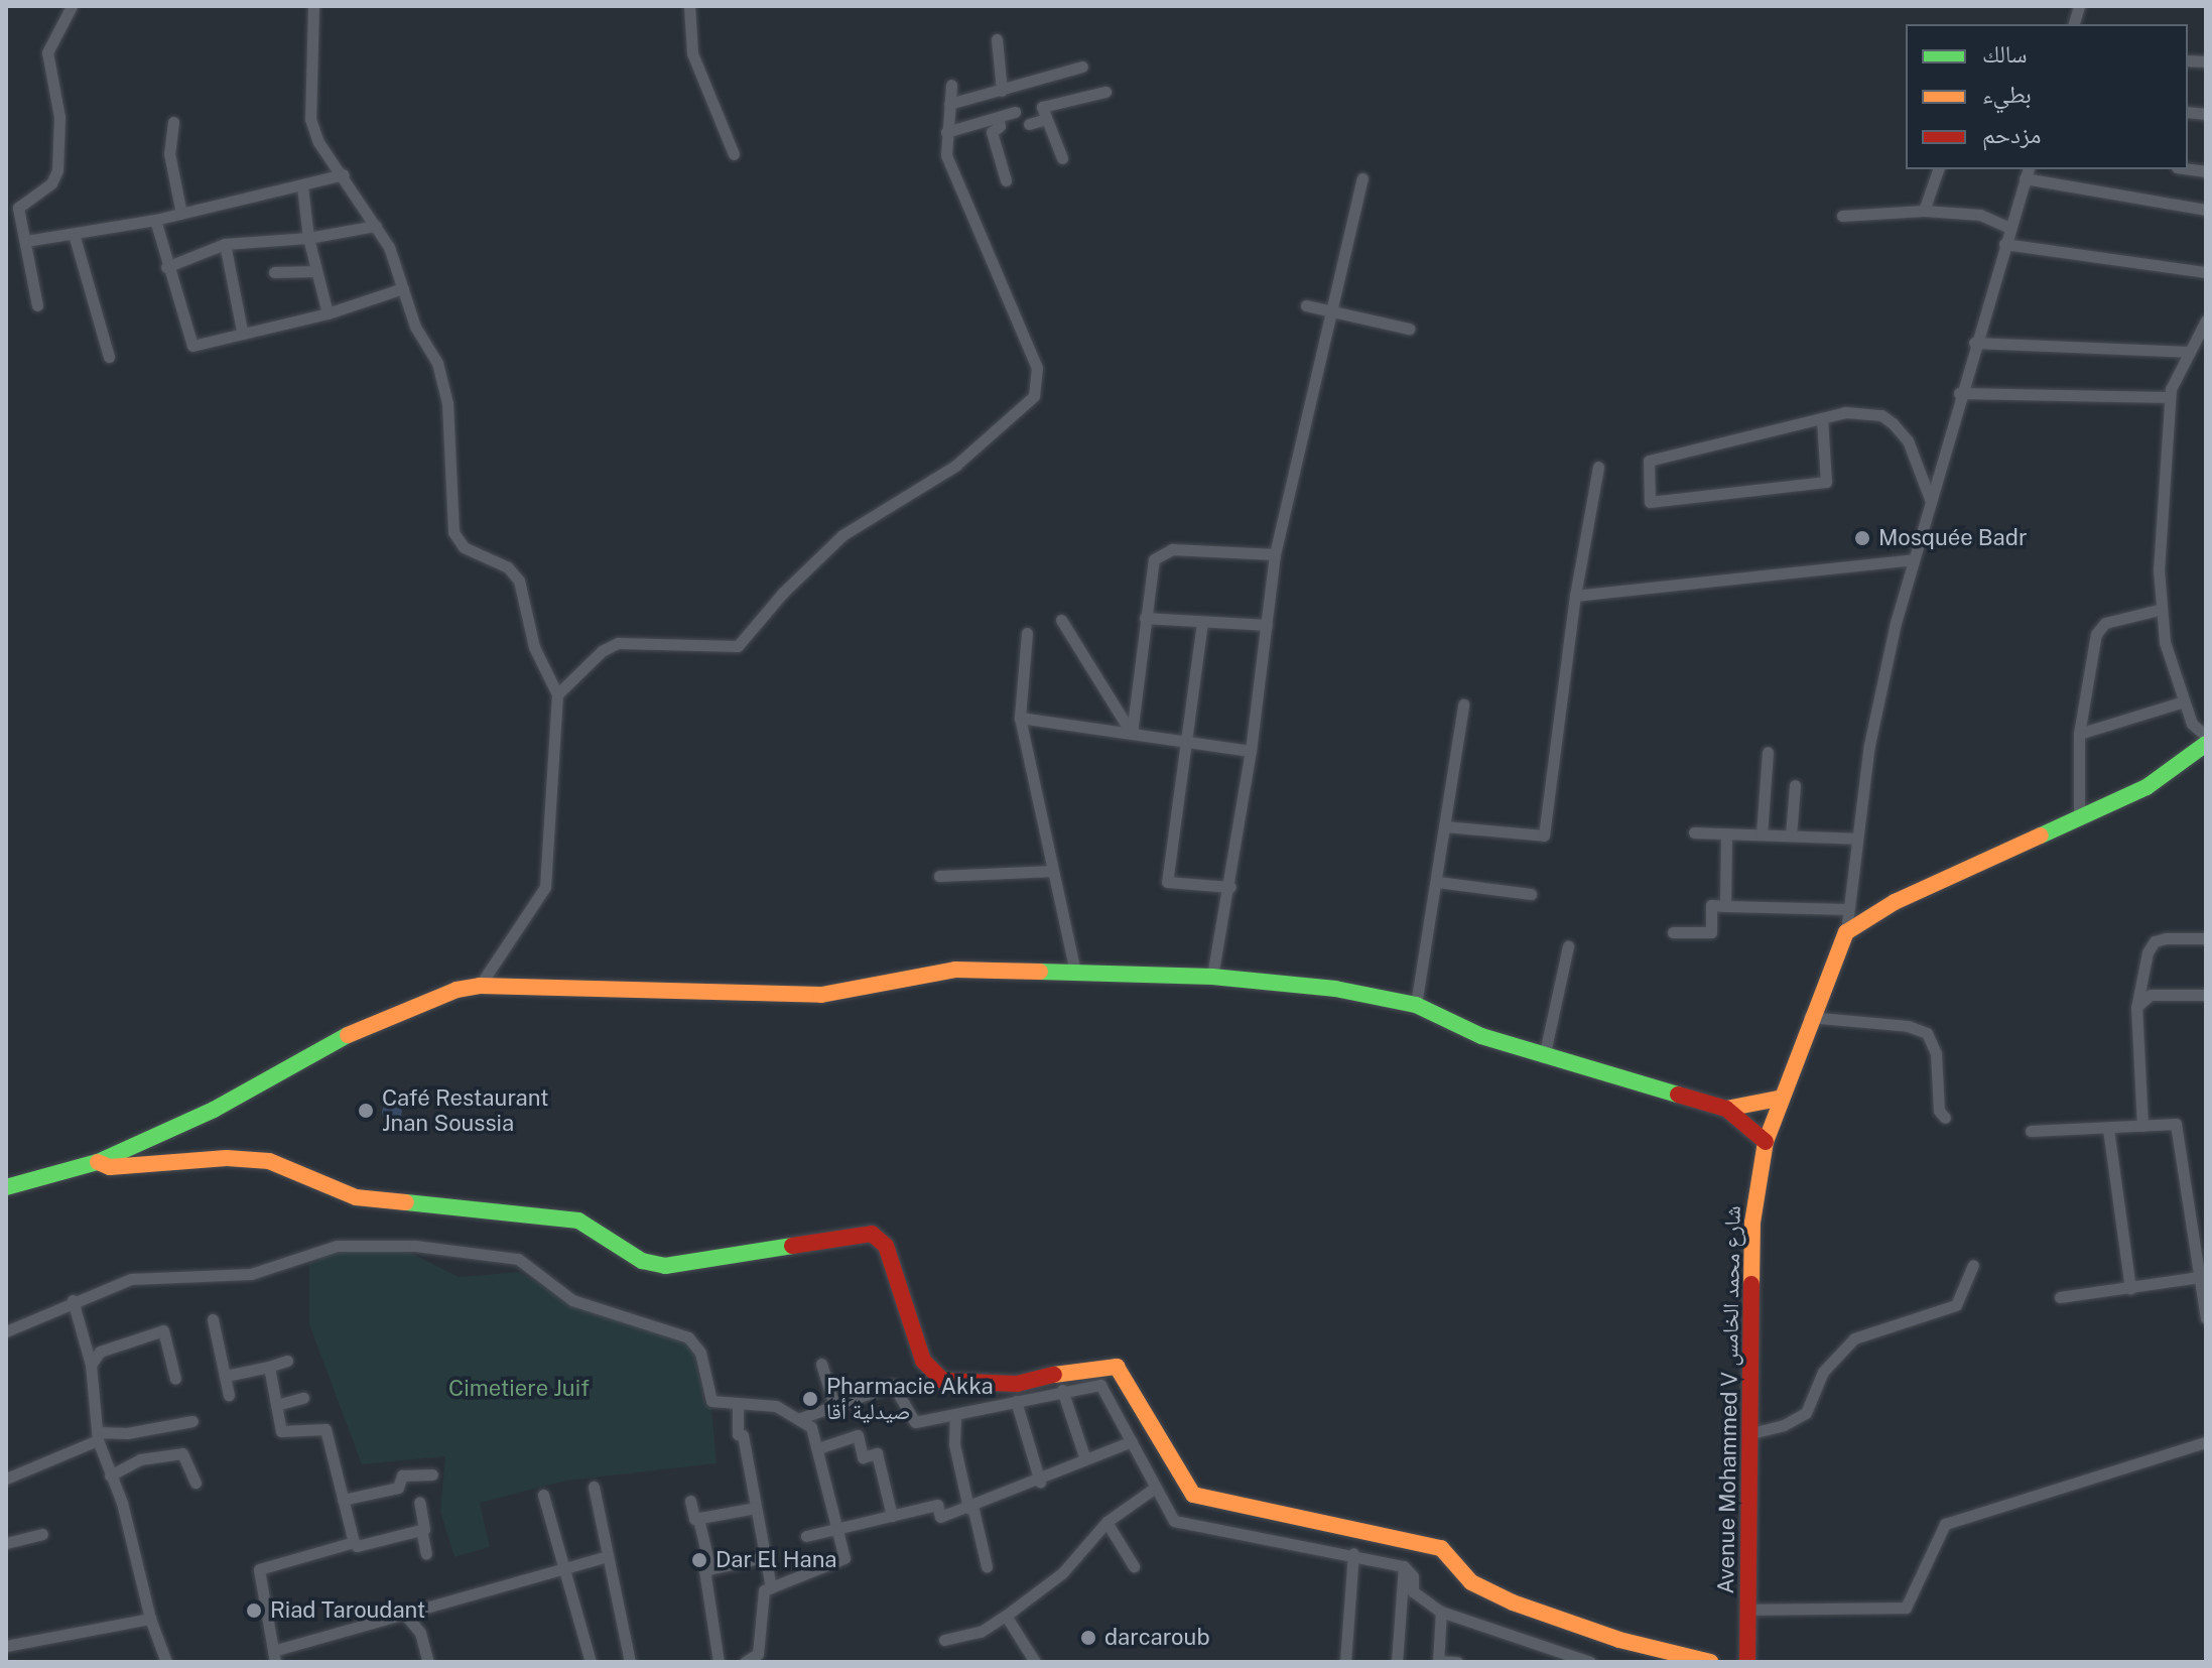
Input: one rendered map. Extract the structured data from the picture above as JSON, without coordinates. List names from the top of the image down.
{
  "streets": {
    "main road": ["Avenue Mohammed V شارع محمد الخامس"]
  },
  "parks": ["Cimetiere Juif"],
  "places": [
    "Mosquée Badr",
    "Café Restaurant Jnan Soussia",
    "Pharmacie Akka صيدلية أقا",
    "Dar El Hana",
    "Riad Taroudant",
    "darcaroub"
  ],
  "legend": ["سالك", "بطيء", "مزدحم"]
}
